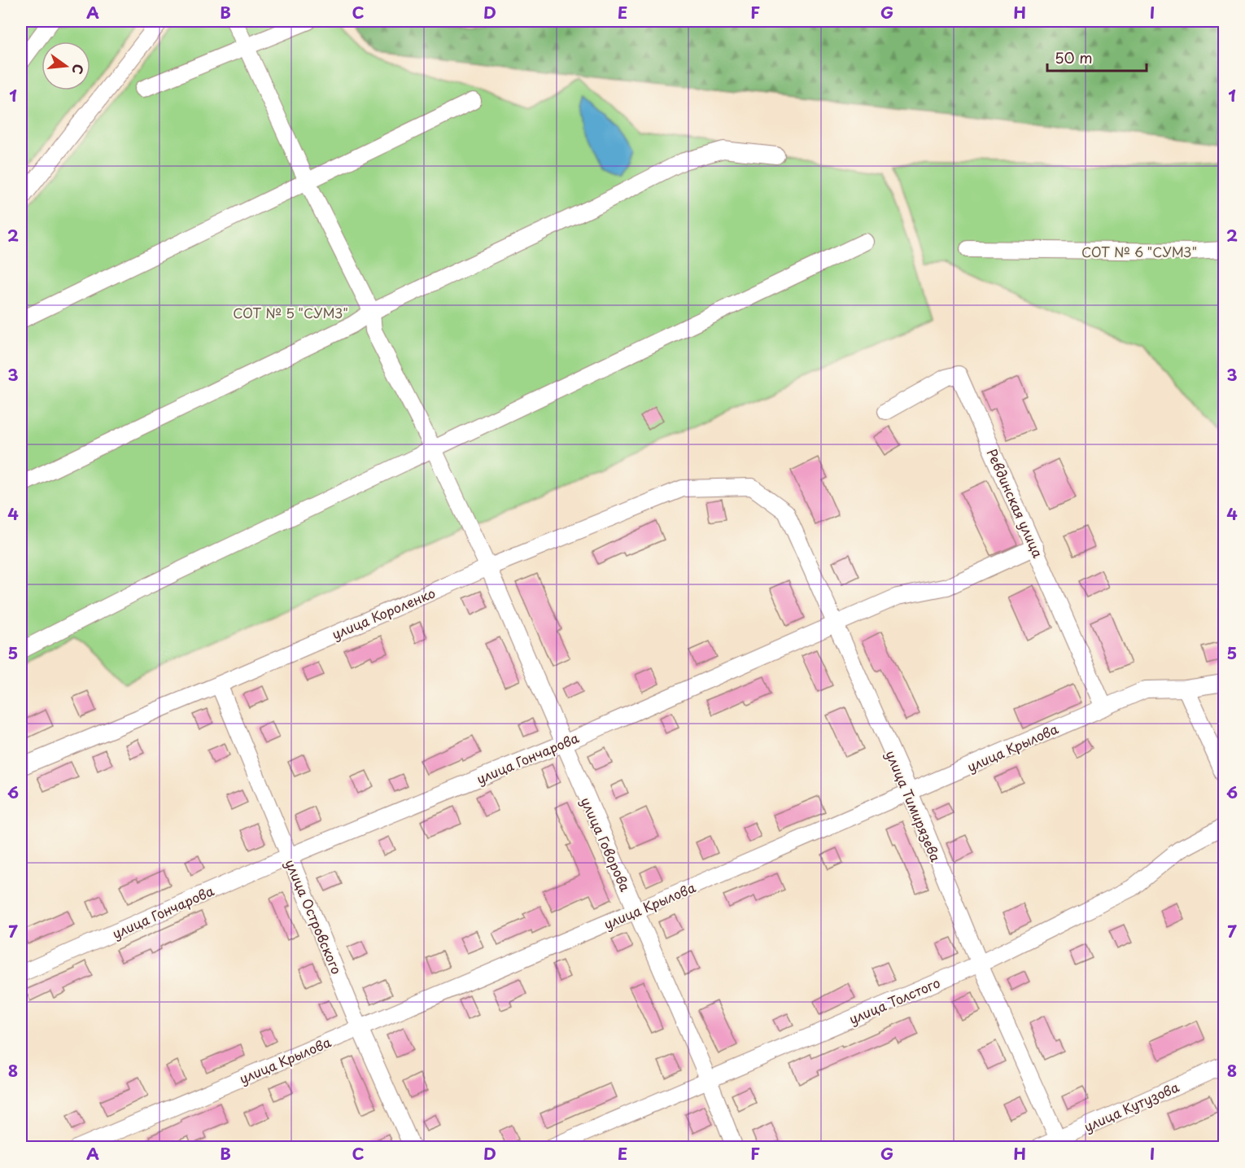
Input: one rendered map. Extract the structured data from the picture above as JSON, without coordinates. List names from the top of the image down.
{
  "streets": {
    "street": [
      "Ревдинская улица",
      "улица Короленко",
      "улица Крылова",
      "улица Гончарова",
      "улица Тимирязева",
      "улица Говорова",
      "улица Островского",
      "улица Толстого",
      "улица Кутузова"
    ]
  },
  "crossings": [
    ["Ревдинская улица", "улица Крылова"],
    ["Ревдинская улица", "улица Гончарова"],
    ["улица Короленко", "улица Тимирязева"],
    ["улица Короленко", "улица Говорова"],
    ["улица Короленко", "улица Островского"],
    ["улица Крылова", "улица Тимирязева"],
    ["улица Крылова", "улица Говорова"],
    ["улица Крылова", "улица Островского"],
    ["улица Гончарова", "улица Тимирязева"],
    ["улица Гончарова", "улица Говорова"],
    ["улица Гончарова", "улица Островского"],
    ["улица Тимирязева", "улица Толстого"],
    ["улица Тимирязева", "улица Кутузова"],
    ["улица Говорова", "улица Толстого"]
  ],
  "parks": ["СОТ № 6 \"СУМЗ\"", "СОТ № 5 \"СУМЗ\""],
  "scale_bar": "50 m",
  "north": "right",
  "grid": {
    "columns": [
      "A",
      "B",
      "C",
      "D",
      "E",
      "F",
      "G",
      "H",
      "I"
    ],
    "rows": [
      "1",
      "2",
      "3",
      "4",
      "5",
      "6",
      "7",
      "8"
    ]
  }
}
